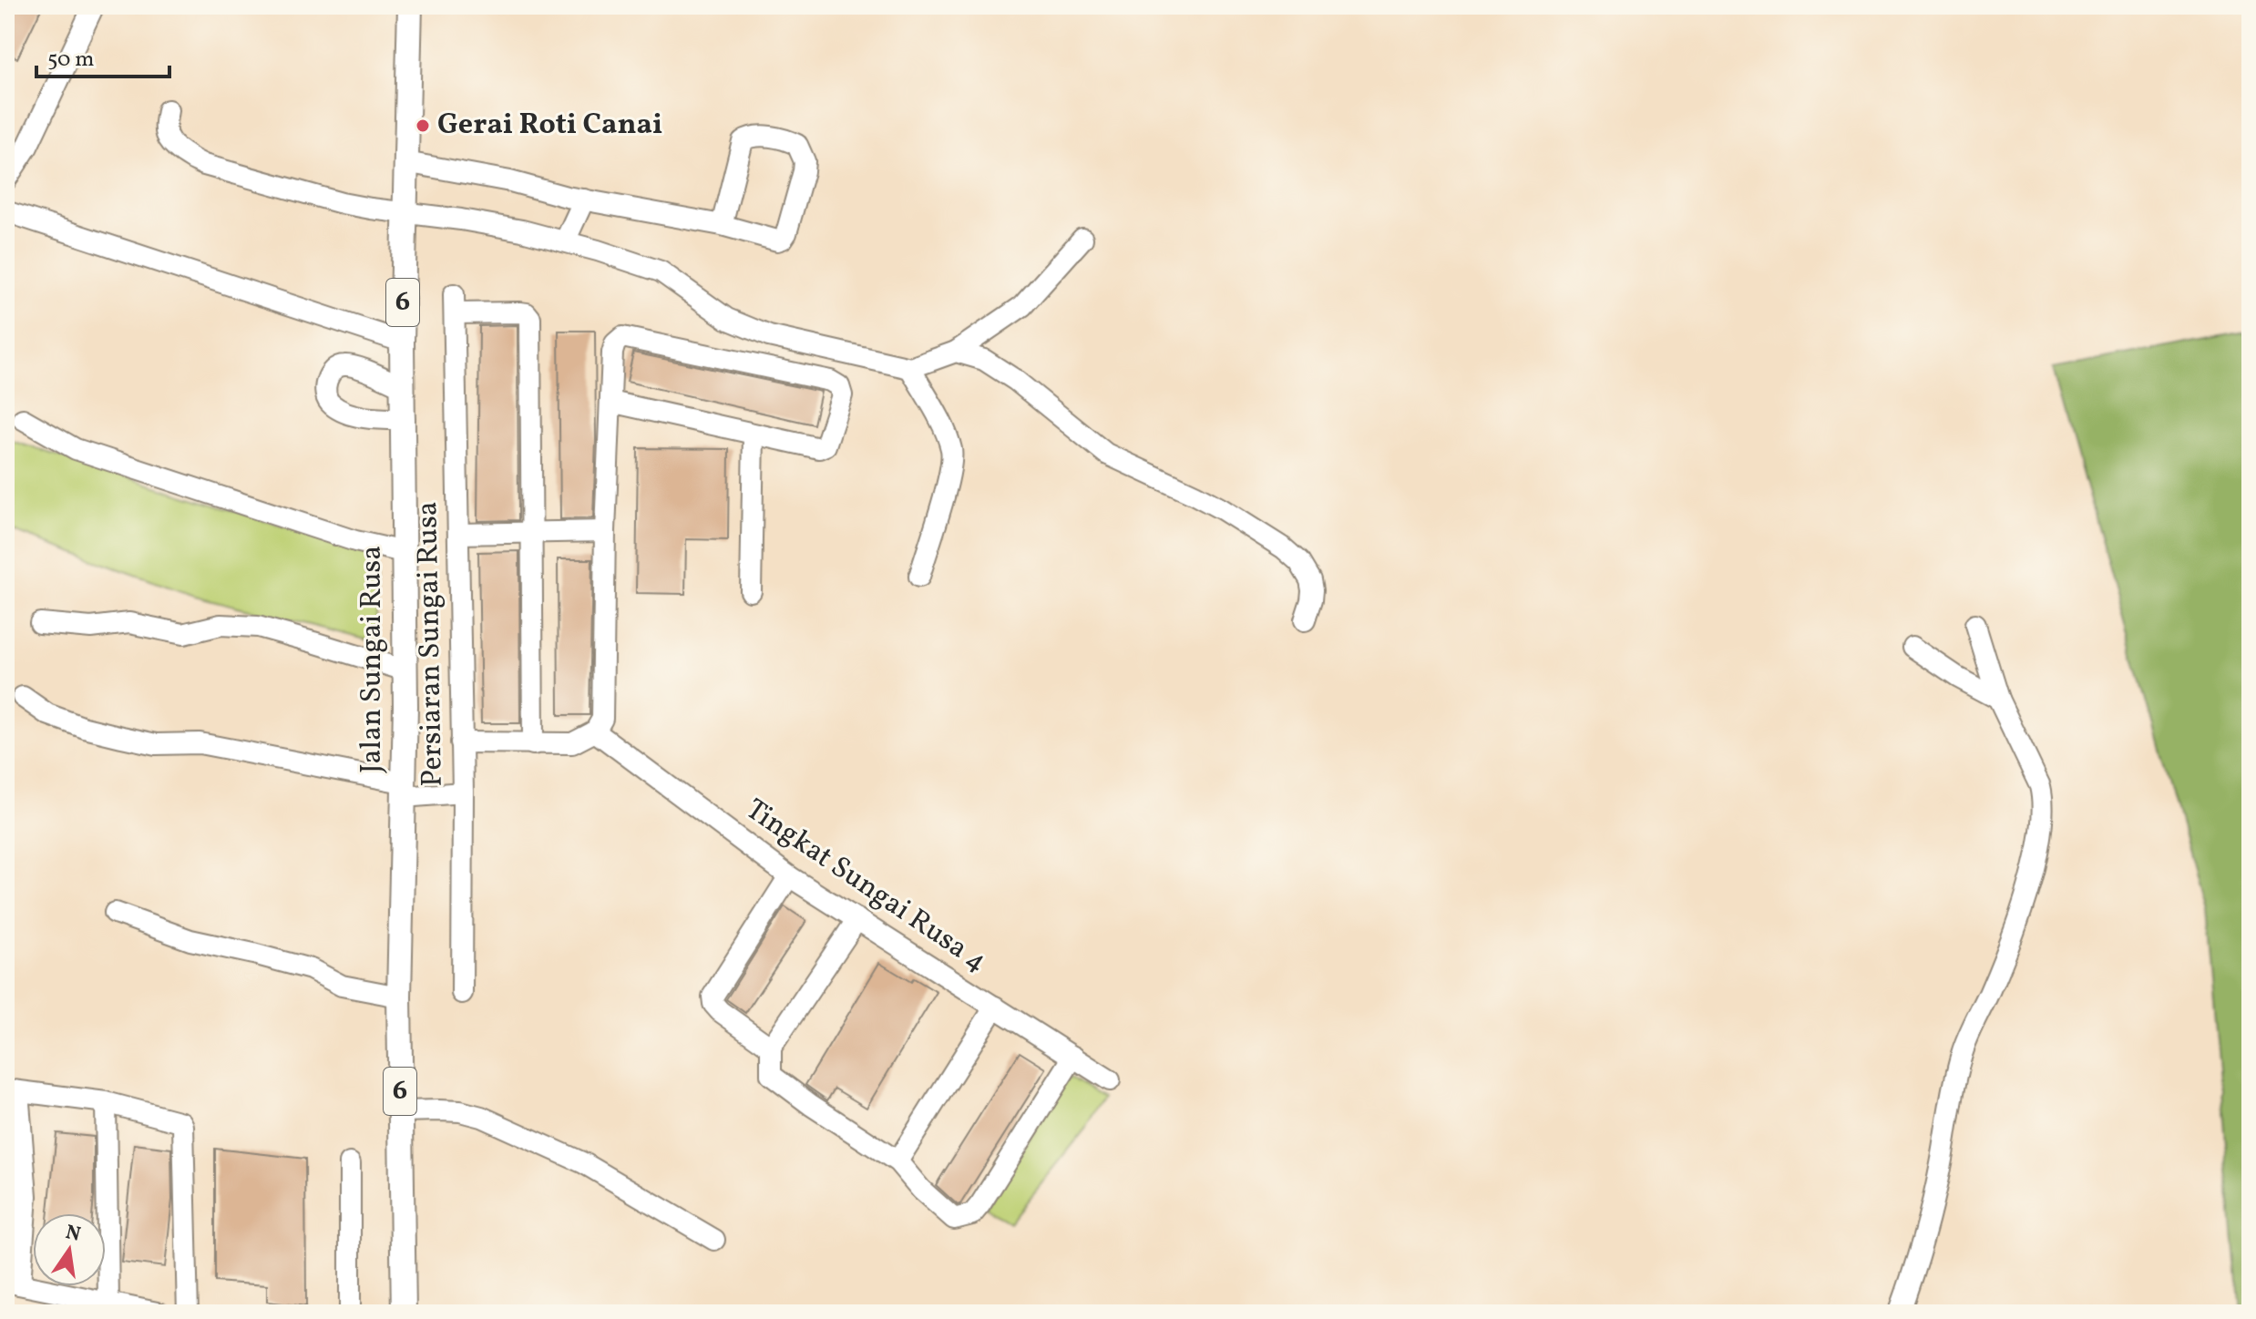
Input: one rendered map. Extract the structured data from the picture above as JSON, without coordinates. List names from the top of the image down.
{
  "streets": {
    "main road": ["6", "Jalan Sungai Rusa"],
    "street": ["Persiaran Sungai Rusa", "Tingkat Sungai Rusa 4"]
  },
  "places": ["Gerai Roti Canai"],
  "scale_bar": "50 m",
  "north": "top"
}
